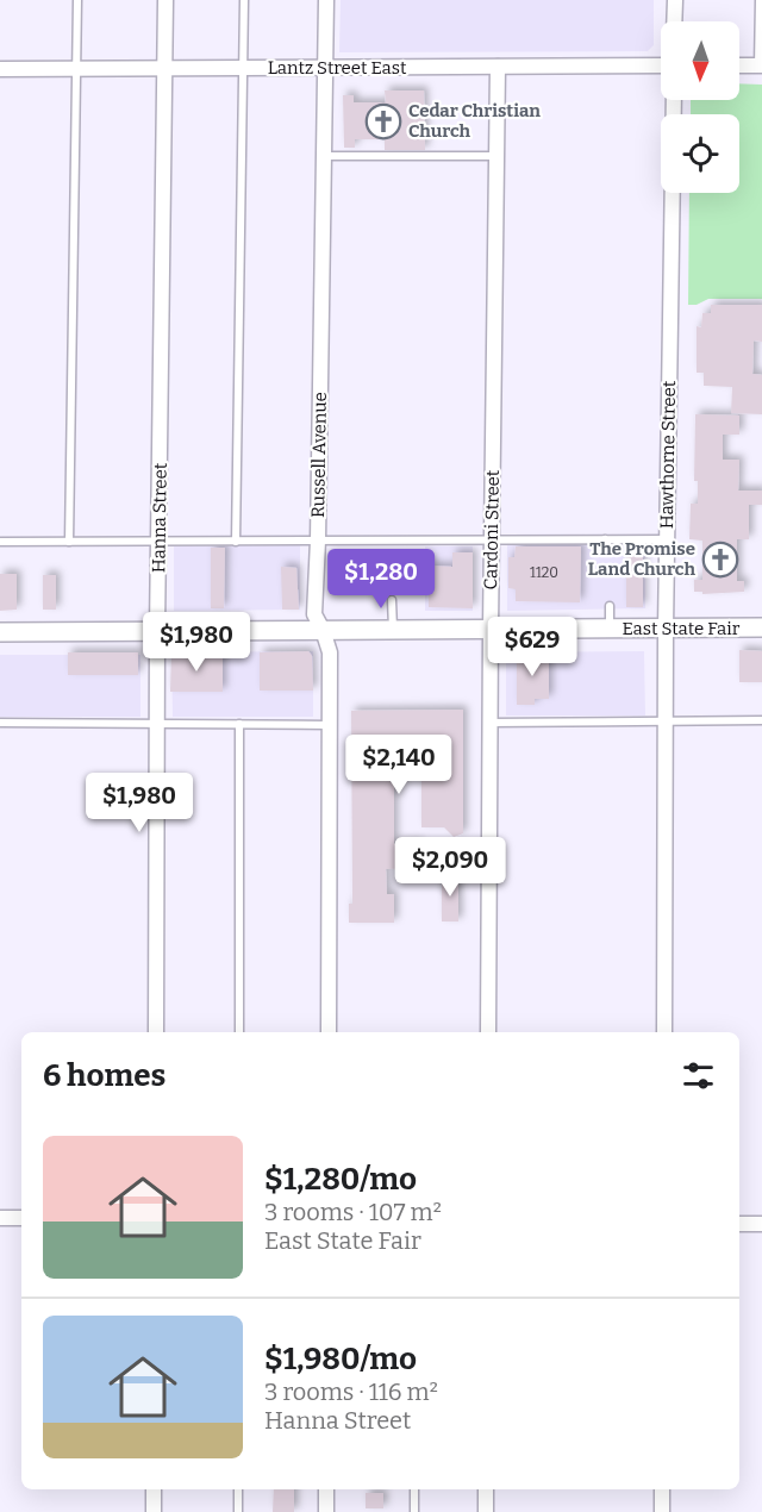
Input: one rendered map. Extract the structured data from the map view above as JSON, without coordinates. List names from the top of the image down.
{
  "streets": {
    "street": [
      "Lantz Street East",
      "Russell Avenue",
      "Hawthorne Street",
      "Hanna Street",
      "Cardoni Street",
      "East State Fair"
    ]
  },
  "crossings": [
    ["Lantz Street East", "Russell Avenue"],
    ["Lantz Street East", "Hanna Street"],
    ["Lantz Street East", "Cardoni Street"],
    ["Russell Avenue", "East State Fair"],
    ["Hawthorne Street", "East State Fair"],
    ["Hanna Street", "East State Fair"],
    ["Cardoni Street", "East State Fair"]
  ],
  "places": {
    "church": ["Cedar Christian Church", "The Promise Land Church"]
  },
  "house_numbers": ["1120"],
  "north": "bottom",
  "page": {
    "price": [
      "$1,280",
      "$1,980",
      "$629",
      "$2,140",
      "$1,980",
      "$2,090"
    ],
    "heading": "6 homes",
    "list": [
      {
        "name": "$1,280/mo",
        "note": "3 rooms · 107 m² · East State Fair"
      },
      {
        "name": "$1,980/mo",
        "note": "3 rooms · 116 m² · Hanna Street"
      }
    ]
  }
}
